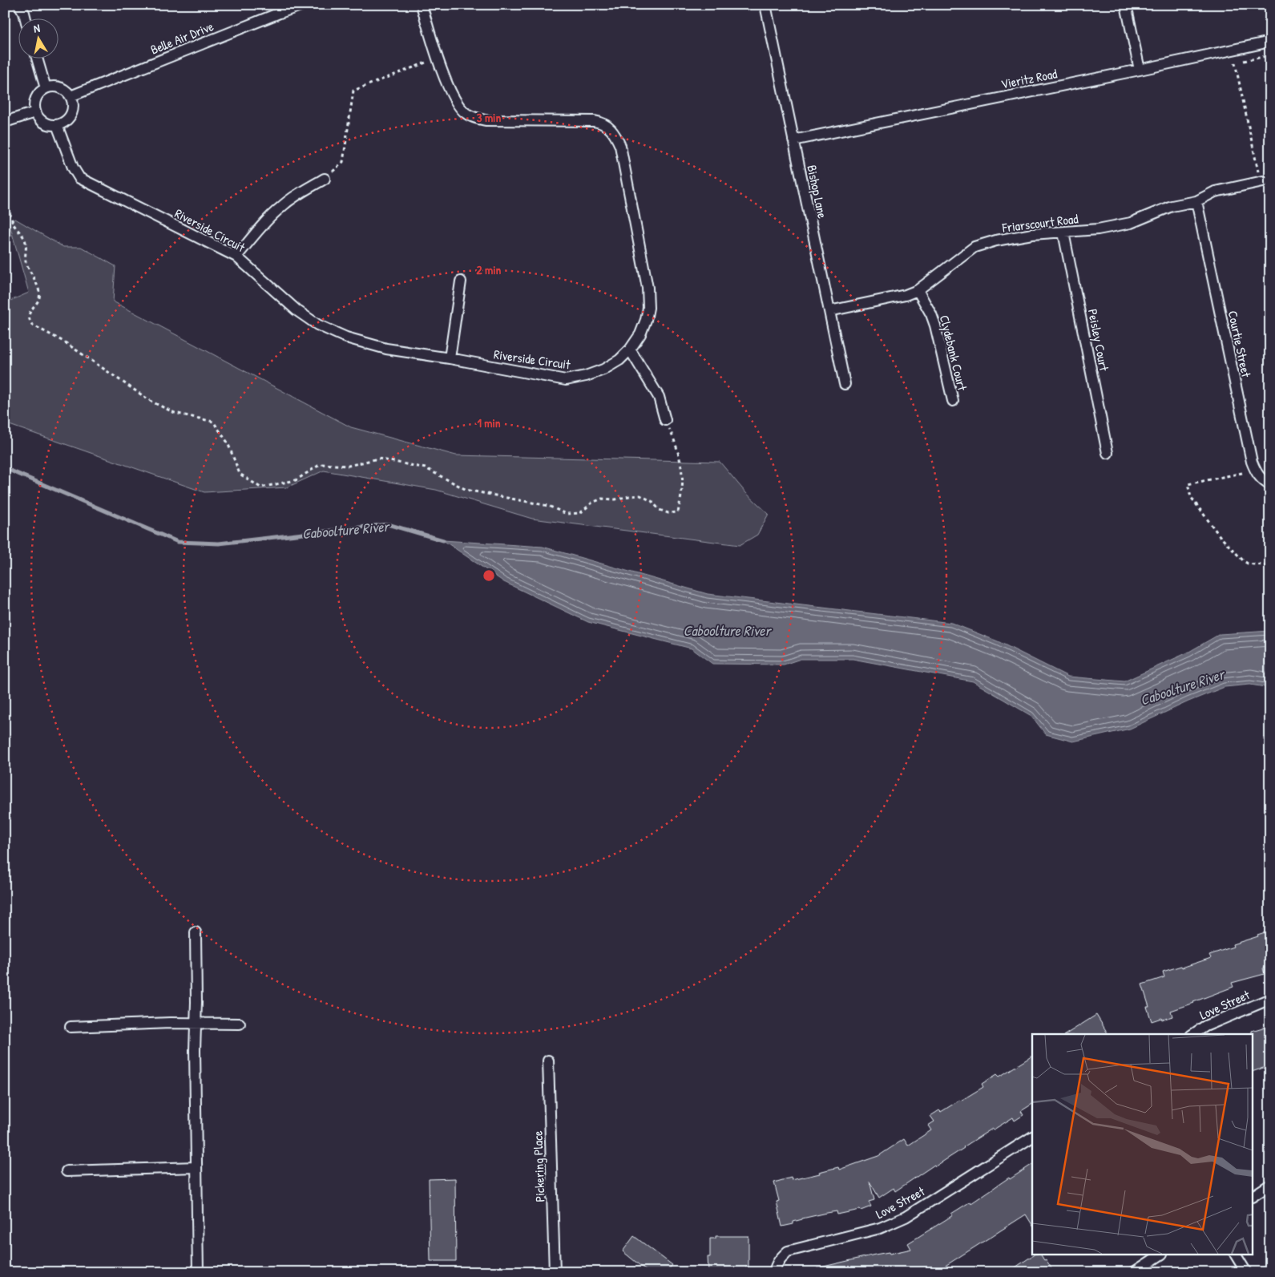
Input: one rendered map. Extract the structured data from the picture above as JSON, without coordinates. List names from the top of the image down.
{
  "streets": {
    "street": [
      "Belle Air Drive",
      "Vieritz Road",
      "Bishop Lane",
      "Friarscourt Road",
      "Riverside Circuit",
      "Peisley Court",
      "Courtie Street",
      "Clydebank Court",
      "Love Street",
      "Pickering Place"
    ]
  },
  "crossings": [
    ["Belle Air Drive", "Riverside Circuit"],
    ["Vieritz Road", "Bishop Lane"],
    ["Bishop Lane", "Friarscourt Road"],
    ["Friarscourt Road", "Peisley Court"],
    ["Friarscourt Road", "Courtie Street"],
    ["Friarscourt Road", "Clydebank Court"]
  ],
  "water": ["Caboolture River"],
  "north": "top",
  "rings": ["3 min", "2 min", "1 min"]
}
